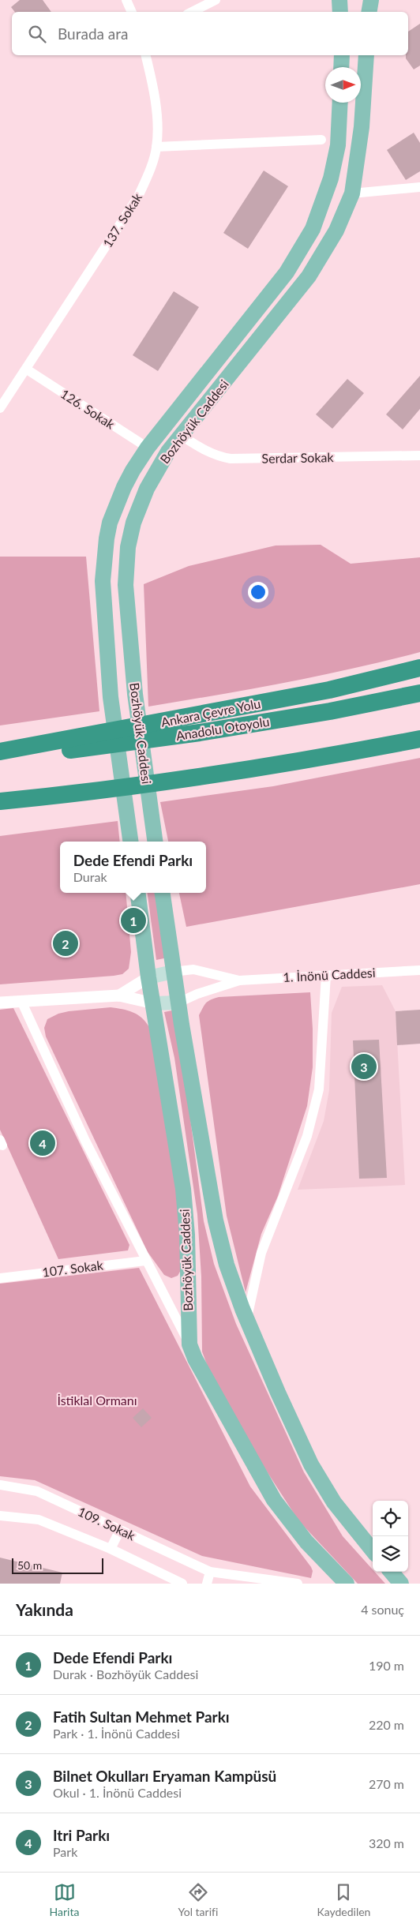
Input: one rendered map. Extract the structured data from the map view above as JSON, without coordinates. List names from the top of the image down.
{
  "streets": {
    "highway": ["Ankara Çevre Yolu", "Anadolu Otoyolu"],
    "main road": ["Bozhöyük Caddesi"],
    "street": [
      "137. Sokak",
      "126. Sokak",
      "Serdar Sokak",
      "1. İnönü Caddesi",
      "107. Sokak",
      "109. Sokak"
    ]
  },
  "crossings": [
    ["137. Sokak", "126. Sokak"],
    ["126. Sokak", "Bozhöyük Caddesi"],
    ["Bozhöyük Caddesi", "Serdar Sokak"]
  ],
  "parks": ["İstiklal Ormanı"],
  "scale_bar": "50 m",
  "north": "right",
  "page": {
    "search": "Burada ara",
    "popup": ["Dede Efendi Parkı", "Durak"],
    "pins": [
      "1",
      "2",
      "3",
      "4"
    ],
    "scale": "50 m",
    "heading": ["Yakında", "4 sonuç"],
    "list": [
      {
        "mark": "1",
        "name": "Dede Efendi Parkı",
        "note": "Durak · Bozhöyük Caddesi",
        "value": "190 m"
      },
      {
        "mark": "2",
        "name": "Fatih Sultan Mehmet Parkı",
        "note": "Park · 1. İnönü Caddesi",
        "value": "220 m"
      },
      {
        "mark": "3",
        "name": "Bilnet Okulları Eryaman Kampüsü",
        "note": "Okul · 1. İnönü Caddesi",
        "value": "270 m"
      },
      {
        "mark": "4",
        "name": "Itri Parkı",
        "note": "Park",
        "value": "320 m"
      }
    ],
    "nav": ["Harita", "Yol tarifi", "Kaydedilen"]
  }
}
